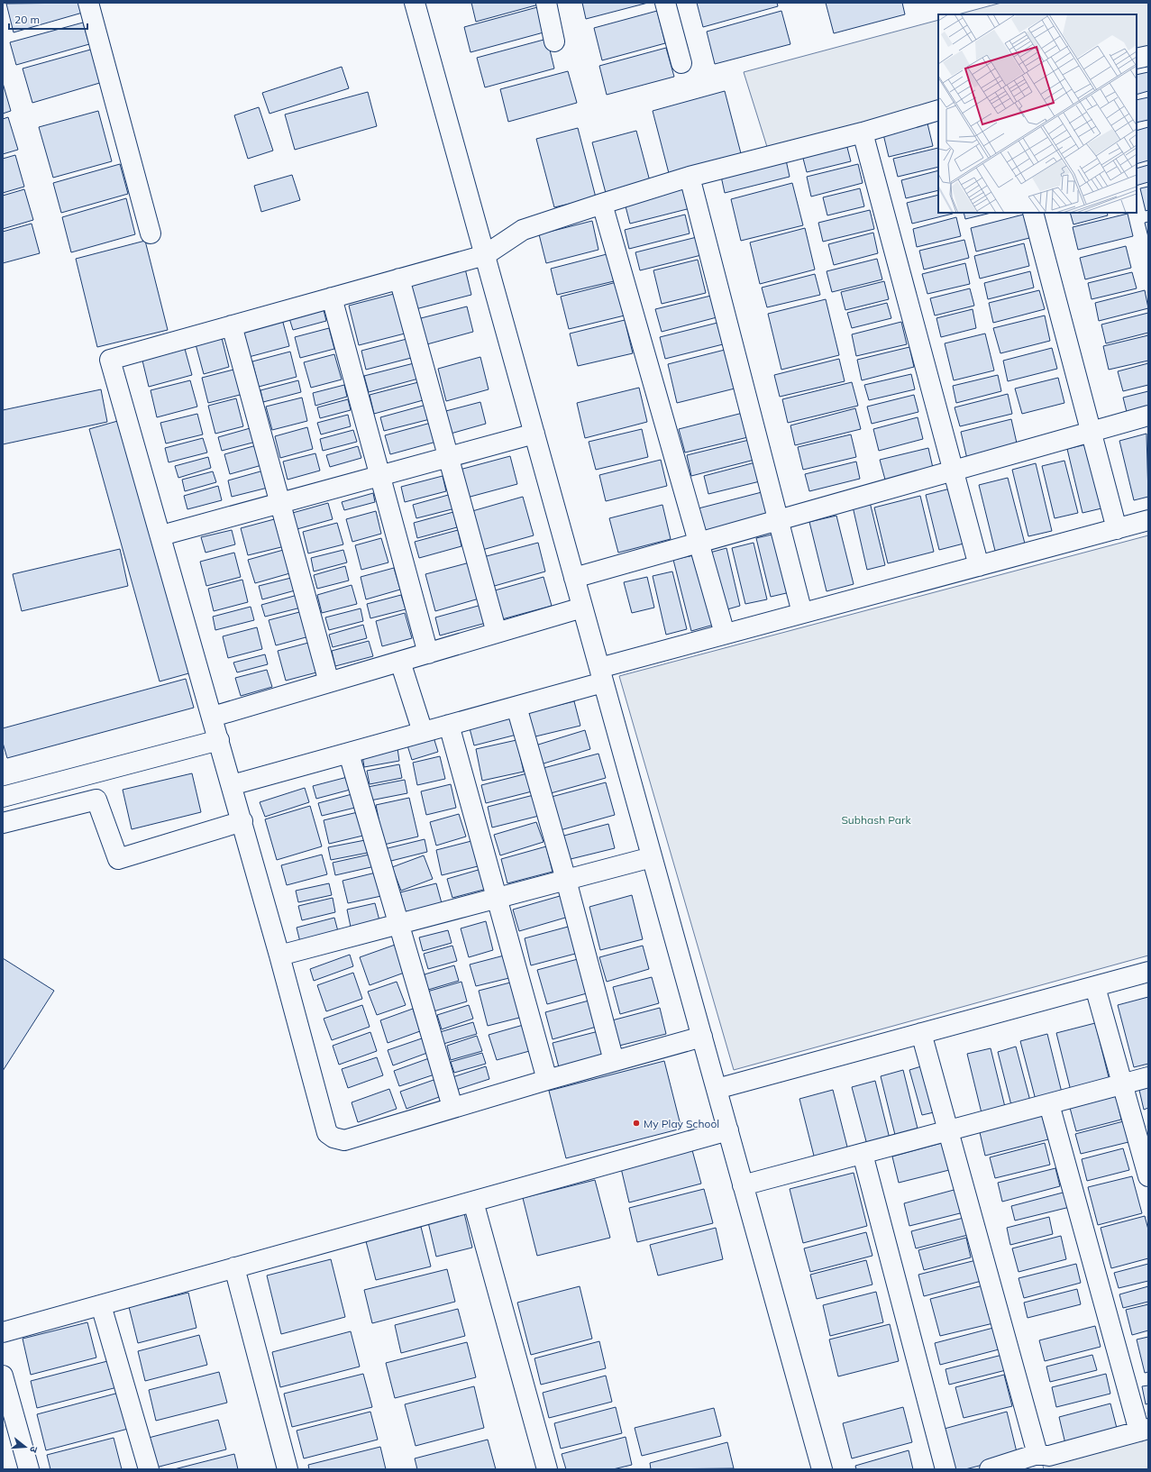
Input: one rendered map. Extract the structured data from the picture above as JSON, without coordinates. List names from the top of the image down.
{
  "parks": ["Subhash Park"],
  "places": ["My Play School"],
  "scale_bar": "20 m",
  "north": "right"
}
